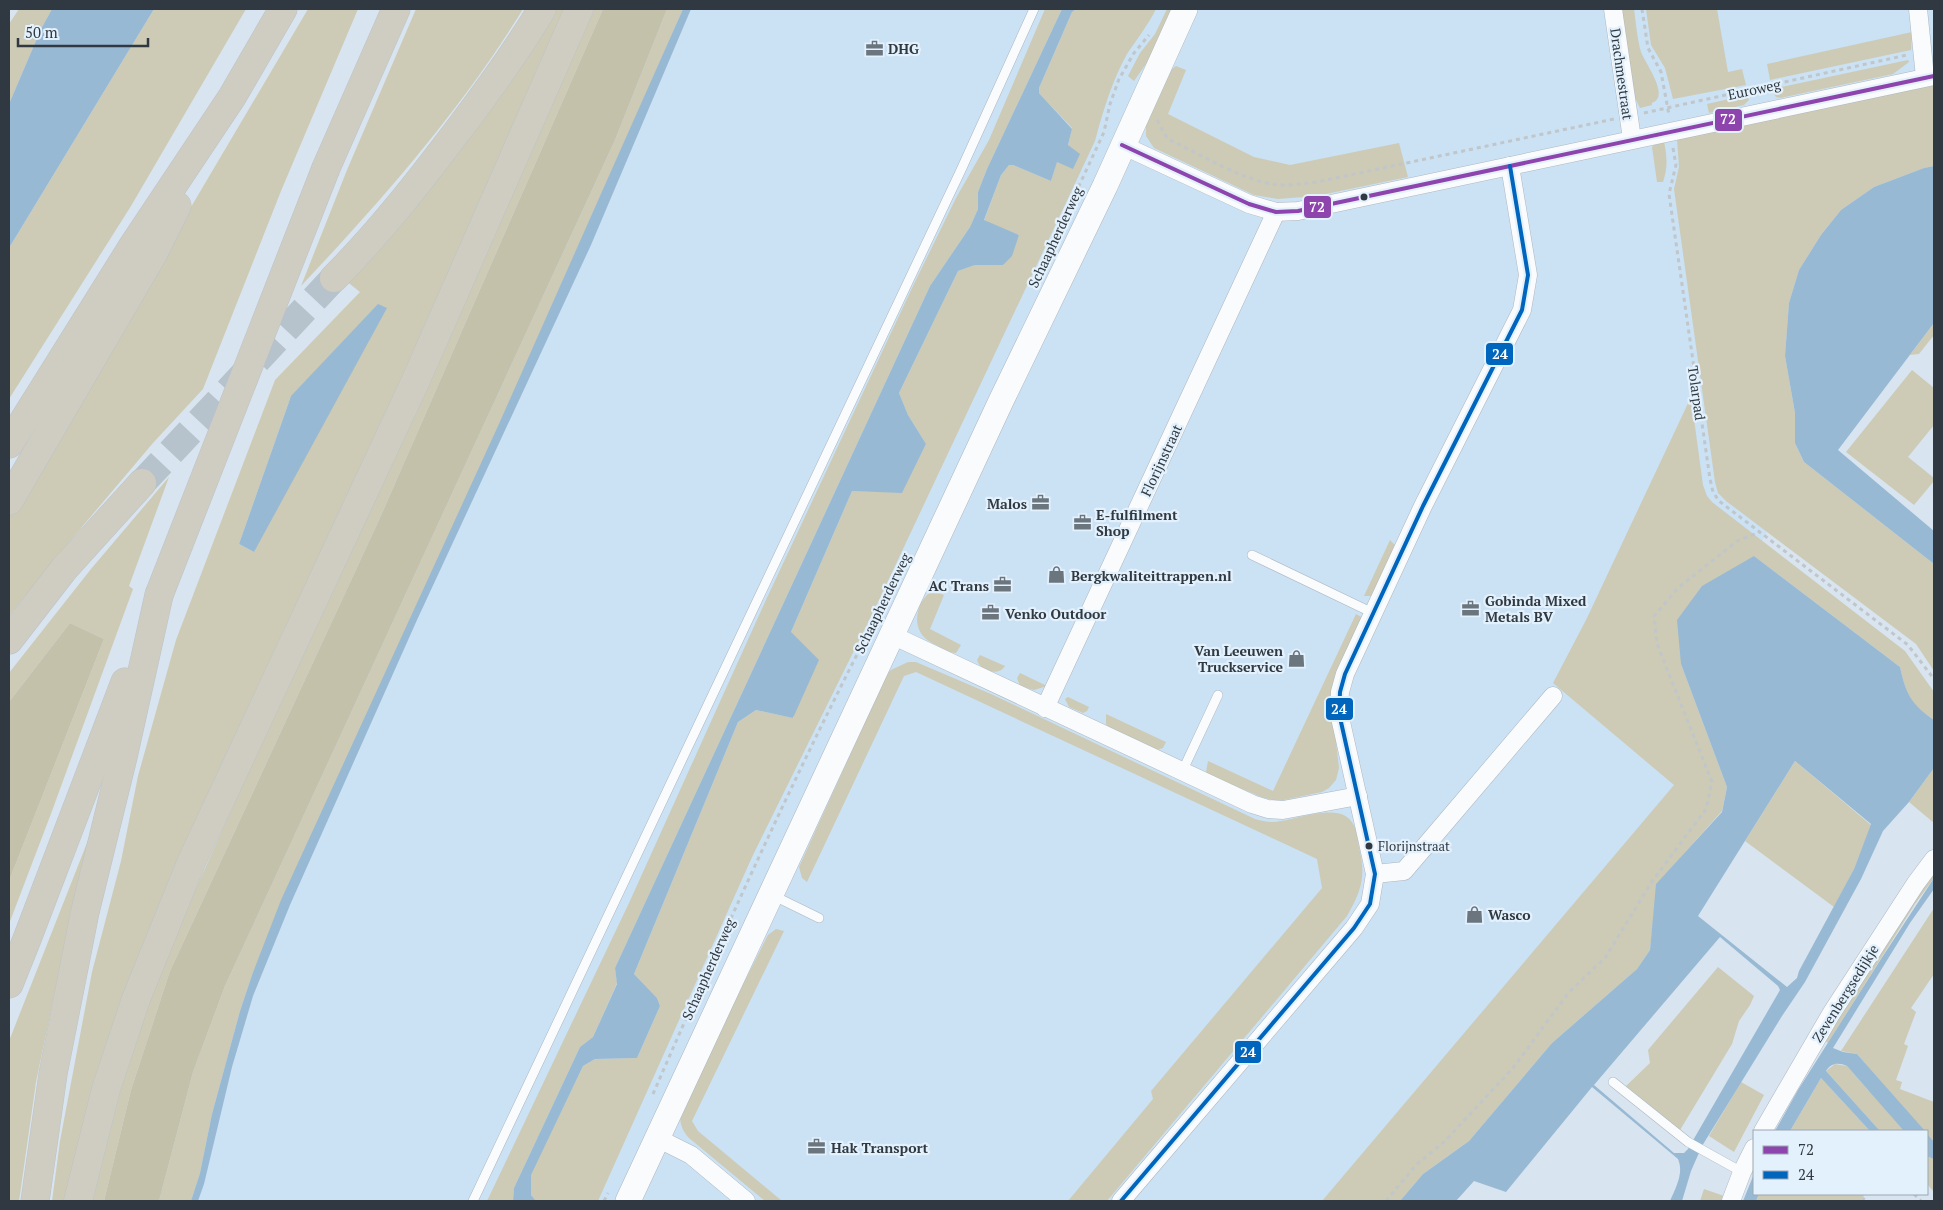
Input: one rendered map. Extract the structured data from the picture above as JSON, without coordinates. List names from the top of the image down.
{
  "streets": {
    "street": [
      "Drachmestraat",
      "Euroweg",
      "Schaapherderweg",
      "Florijnstraat",
      "Zevenbergsedijkje"
    ],
    "path": ["Tolarpad"]
  },
  "crossings": [
    ["Drachmestraat", "Euroweg"],
    ["Euroweg", "Schaapherderweg"],
    ["Euroweg", "Tolarpad"],
    ["Euroweg", "Florijnstraat"]
  ],
  "places": {
    "office": [
      "DHG",
      "Malos",
      "E-fulfilment Shop",
      "AC Trans",
      "Gobinda Mixed Metals BV",
      "Venko Outdoor",
      "Hak Transport"
    ],
    "shop": ["Bergkwaliteittrappen.nl", "Van Leeuwen Truckservice", "Wasco"],
    "other": ["Florijnstraat"]
  },
  "lines": ["transit line 72", "transit line 24"],
  "legend": ["72", "24"],
  "scale_bar": "50 m"
}
